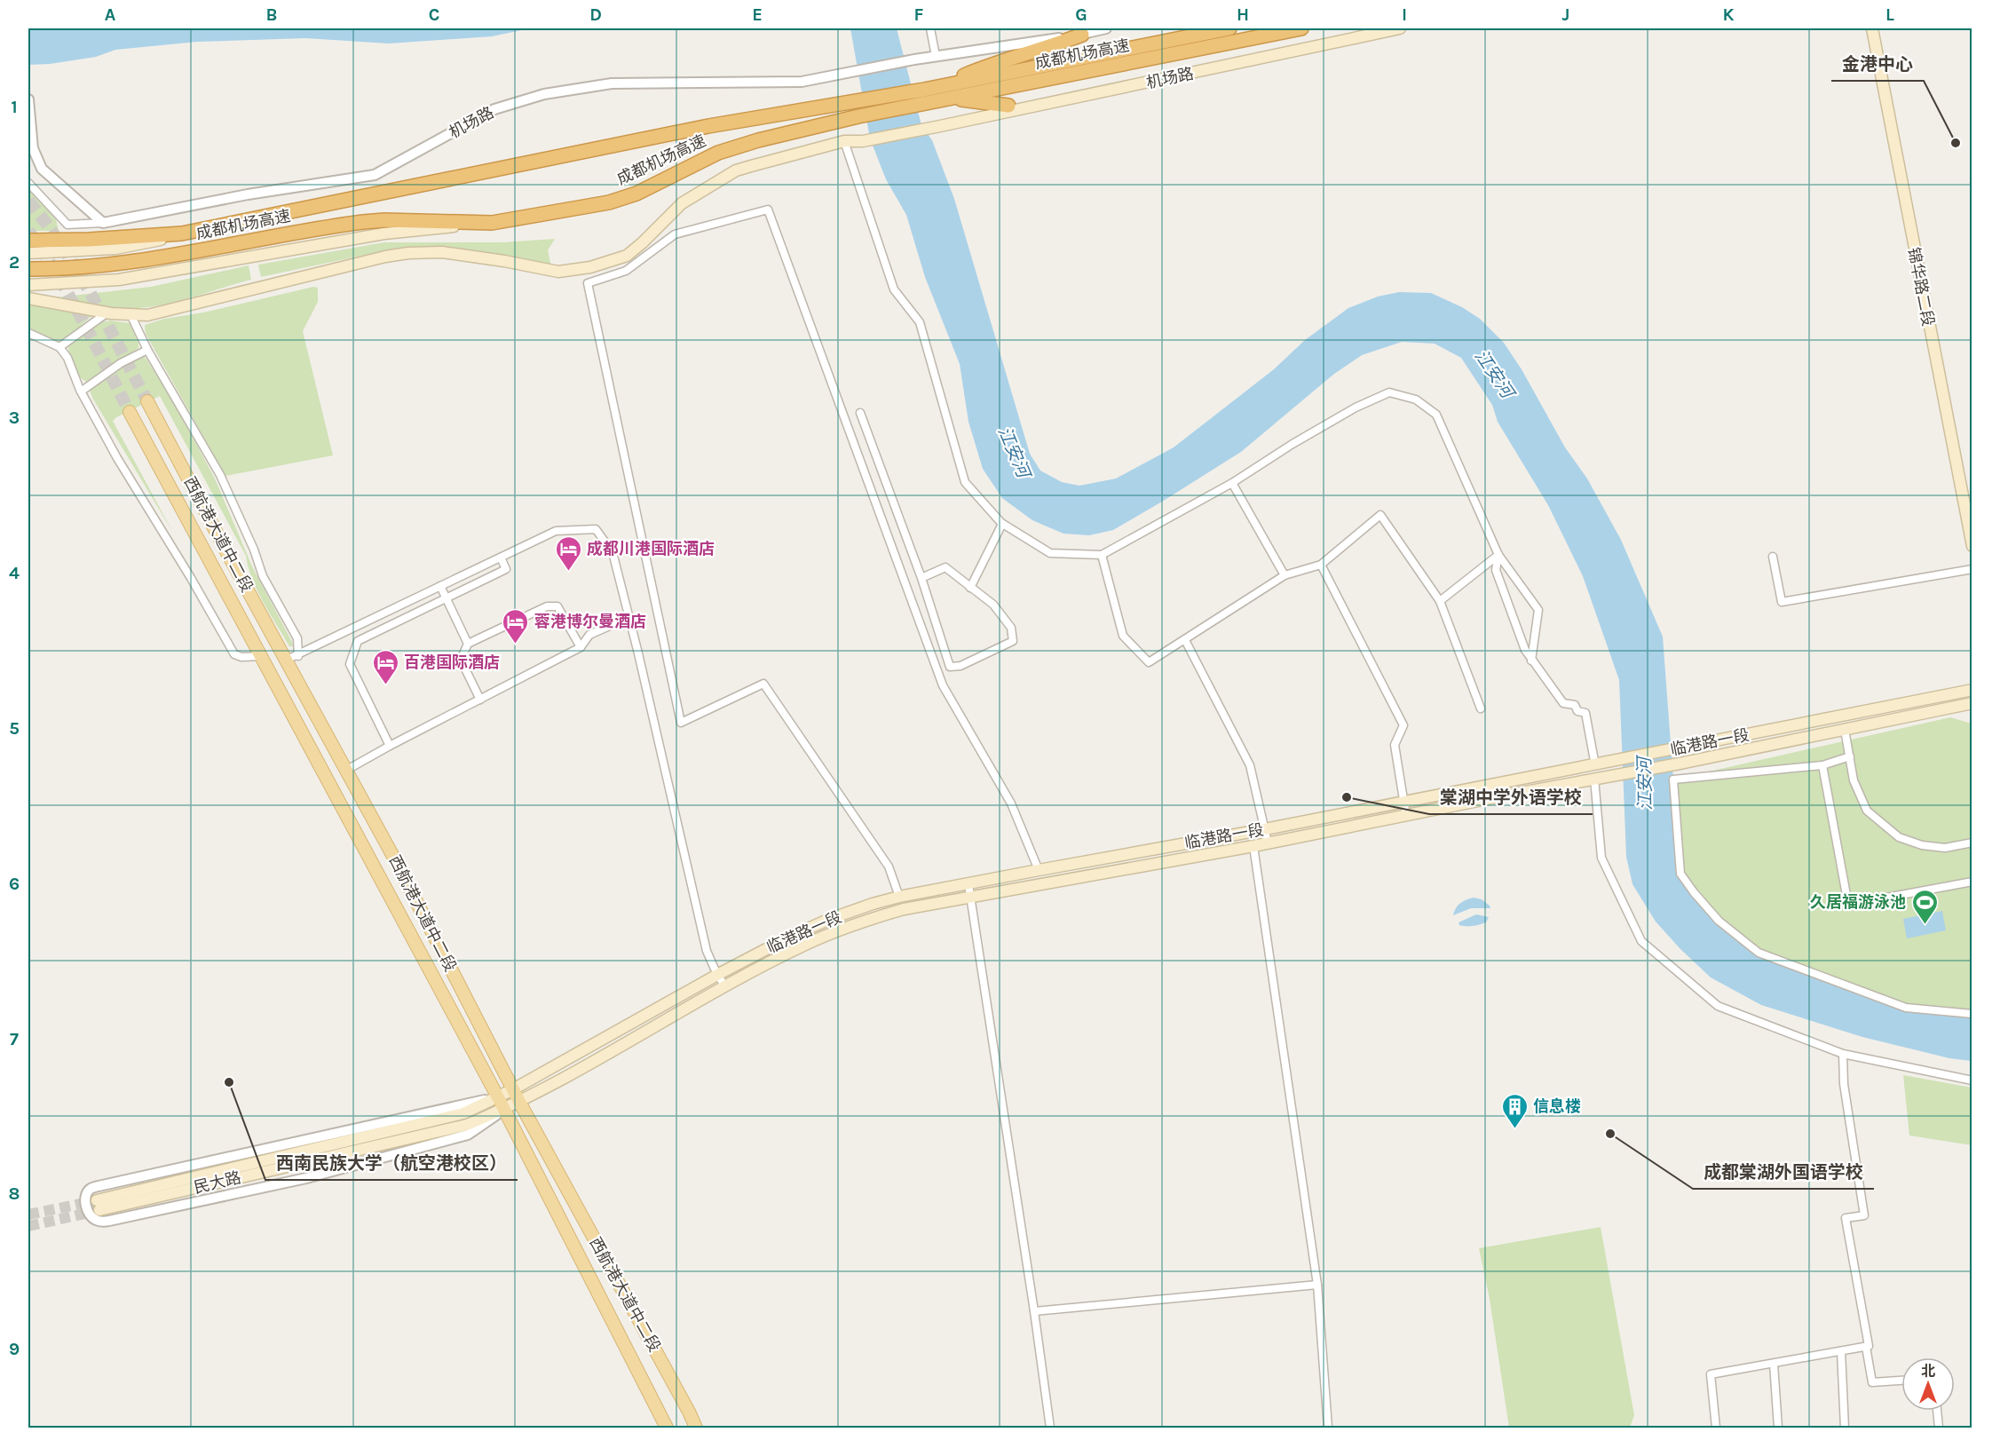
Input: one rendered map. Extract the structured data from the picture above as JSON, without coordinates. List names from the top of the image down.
{
  "streets": {
    "highway": ["成都机场高速"],
    "main road": [
      "机场路",
      "锦华路二段",
      "西航港大道中二段",
      "临港路一段",
      "民大路"
    ]
  },
  "crossings": [
    ["西航港大道中二段", "临港路一段"],
    ["西航港大道中二段", "民大路"],
    ["临港路一段", "民大路"]
  ],
  "water": ["江安河"],
  "places": {
    "other": [
      "金港中心",
      "棠湖中学外语学校",
      "西南民族大学（航空港校区）",
      "成都棠湖外国语学校"
    ],
    "hotel": ["成都川港国际酒店", "蓉港博尔曼酒店", "百港国际酒店"],
    "sports": ["久居福游泳池"],
    "building": ["信息楼"]
  },
  "north": "top",
  "grid": {
    "columns": [
      "A",
      "B",
      "C",
      "D",
      "E",
      "F",
      "G",
      "H",
      "I",
      "J",
      "K",
      "L"
    ],
    "rows": [
      "1",
      "2",
      "3",
      "4",
      "5",
      "6",
      "7",
      "8",
      "9"
    ]
  }
}
